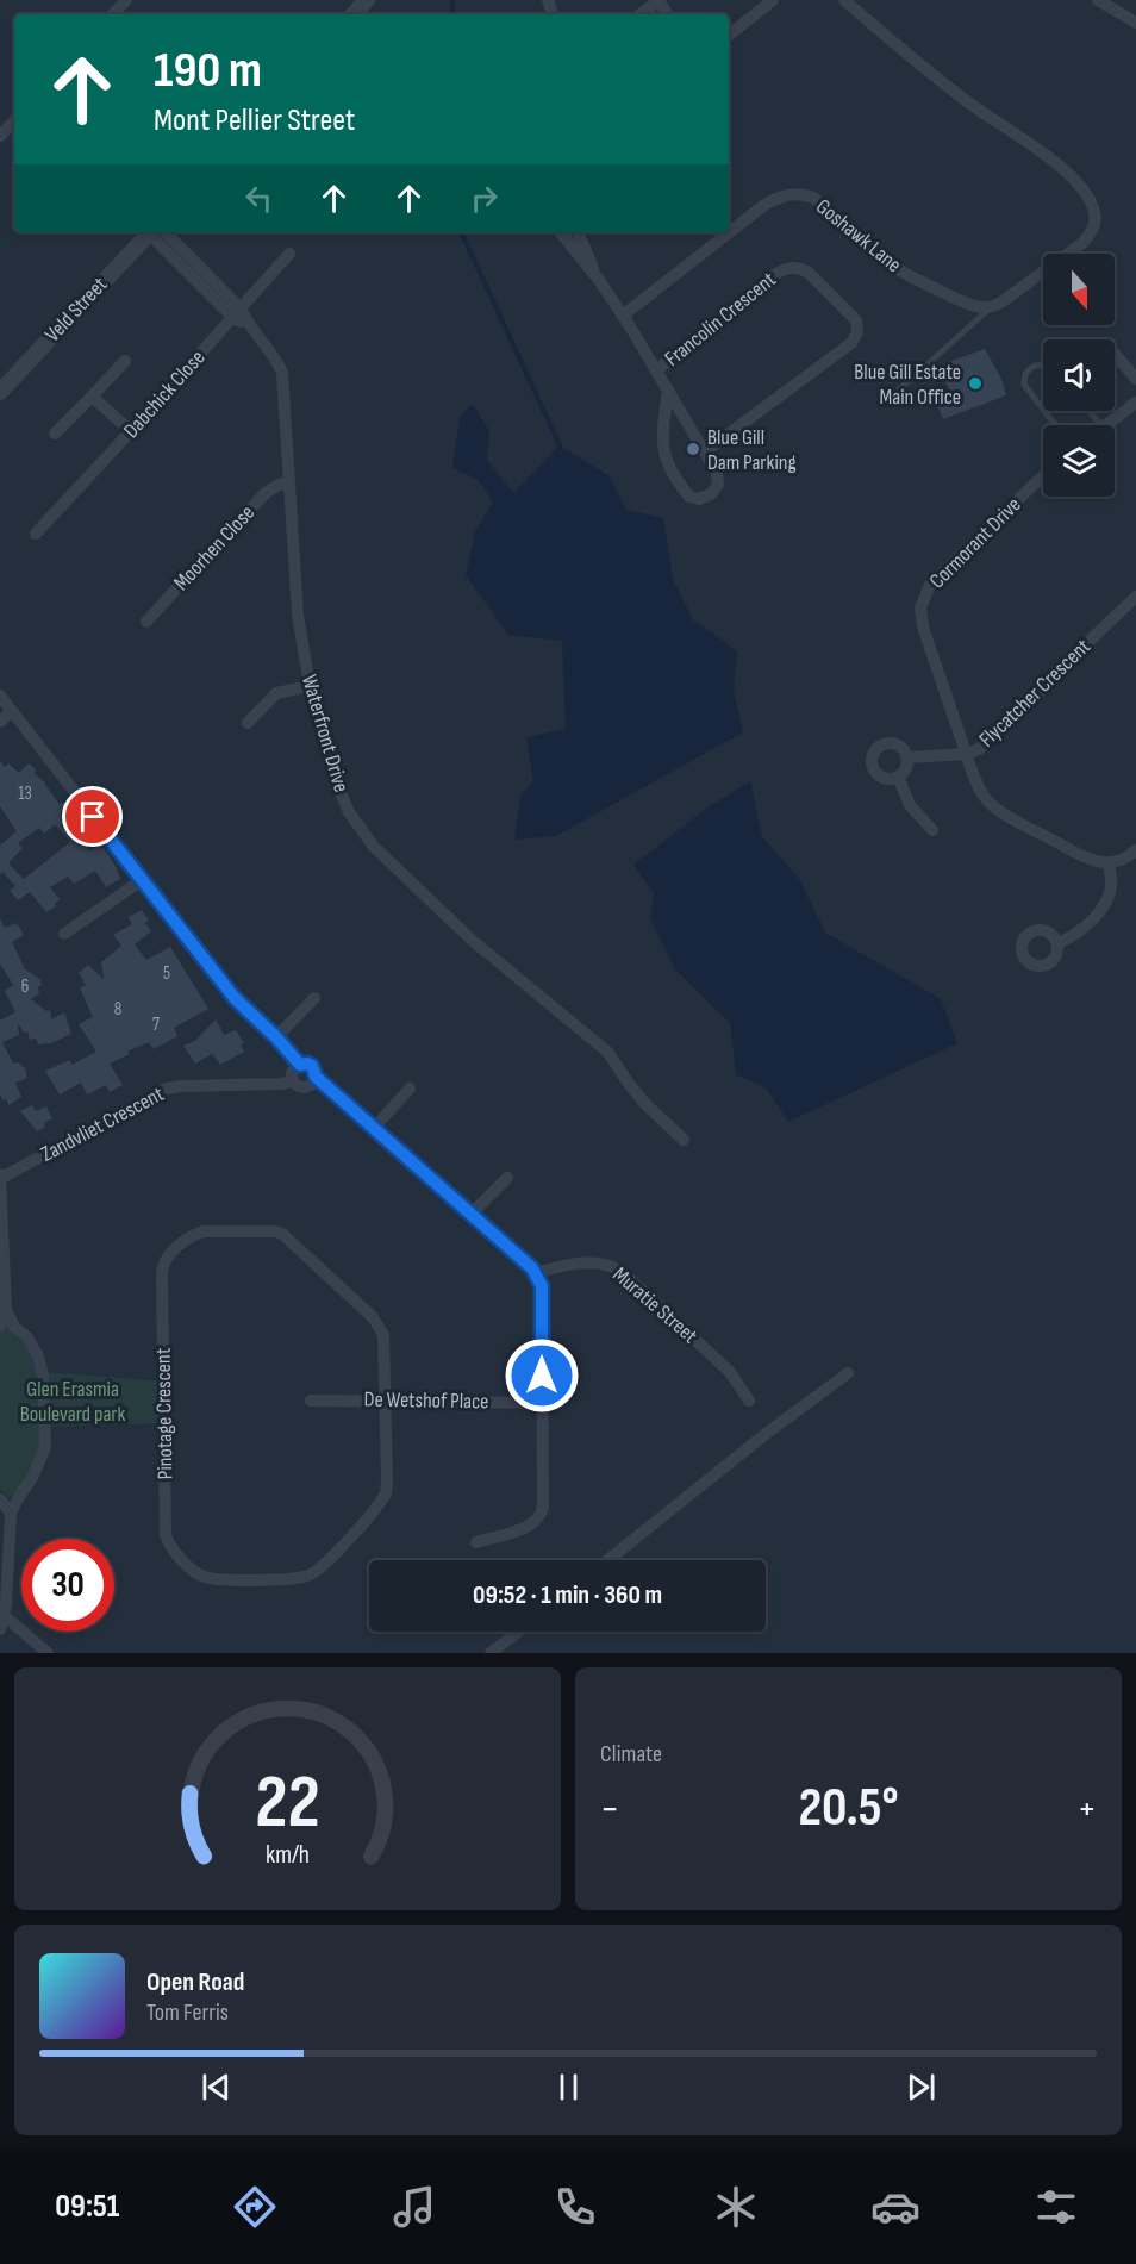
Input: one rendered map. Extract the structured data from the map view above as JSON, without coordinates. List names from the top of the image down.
{
  "streets": {
    "street": [
      "Goshawk Lane",
      "Veld Street",
      "Francolin Crescent",
      "Dabchick Close",
      "Cormorant Drive",
      "Moorhen Close",
      "Flycatcher Crescent",
      "Waterfront Drive",
      "Zandvliet Crescent",
      "Muratie Street",
      "De Wetshof Place",
      "Pinotage Crescent"
    ]
  },
  "crossings": [
    ["Dabchick Close", "Waterfront Drive"],
    ["Cormorant Drive", "Flycatcher Crescent"],
    ["Moorhen Close", "Waterfront Drive"],
    ["De Wetshof Place", "Pinotage Crescent"]
  ],
  "parks": ["Glen Erasmia Boulevard park"],
  "places": ["Blue Gill Estate Main Office", "Blue Gill Dam Parking"],
  "house_numbers": [
    "13",
    "5",
    "6",
    "8",
    "7"
  ],
  "north": "bottom",
  "page": {
    "turn": ["190 m", "Mont Pellier Street"],
    "limit": "30",
    "trip": "09:52 · 1 min · 360 m",
    "tile": "Climate",
    "heat": ["−", "20.5°", "+"],
    "song": ["Open Road", "Tom Ferris"],
    "tabs": "09:51",
    "gauge": ["22", "km/h"]
  }
}
